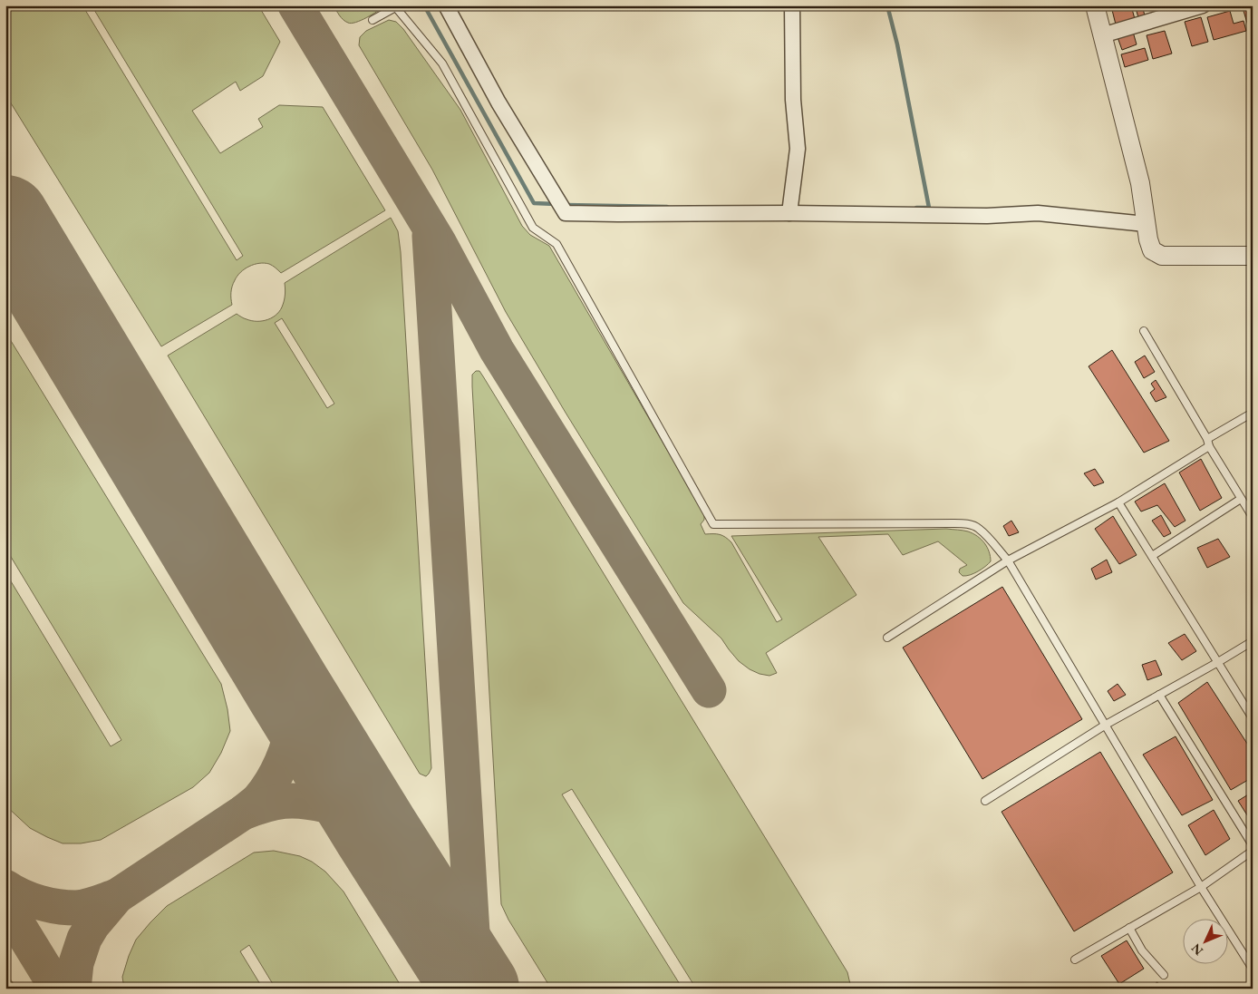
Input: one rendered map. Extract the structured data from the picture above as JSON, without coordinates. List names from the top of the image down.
{
  "north": "bottom left"
}
